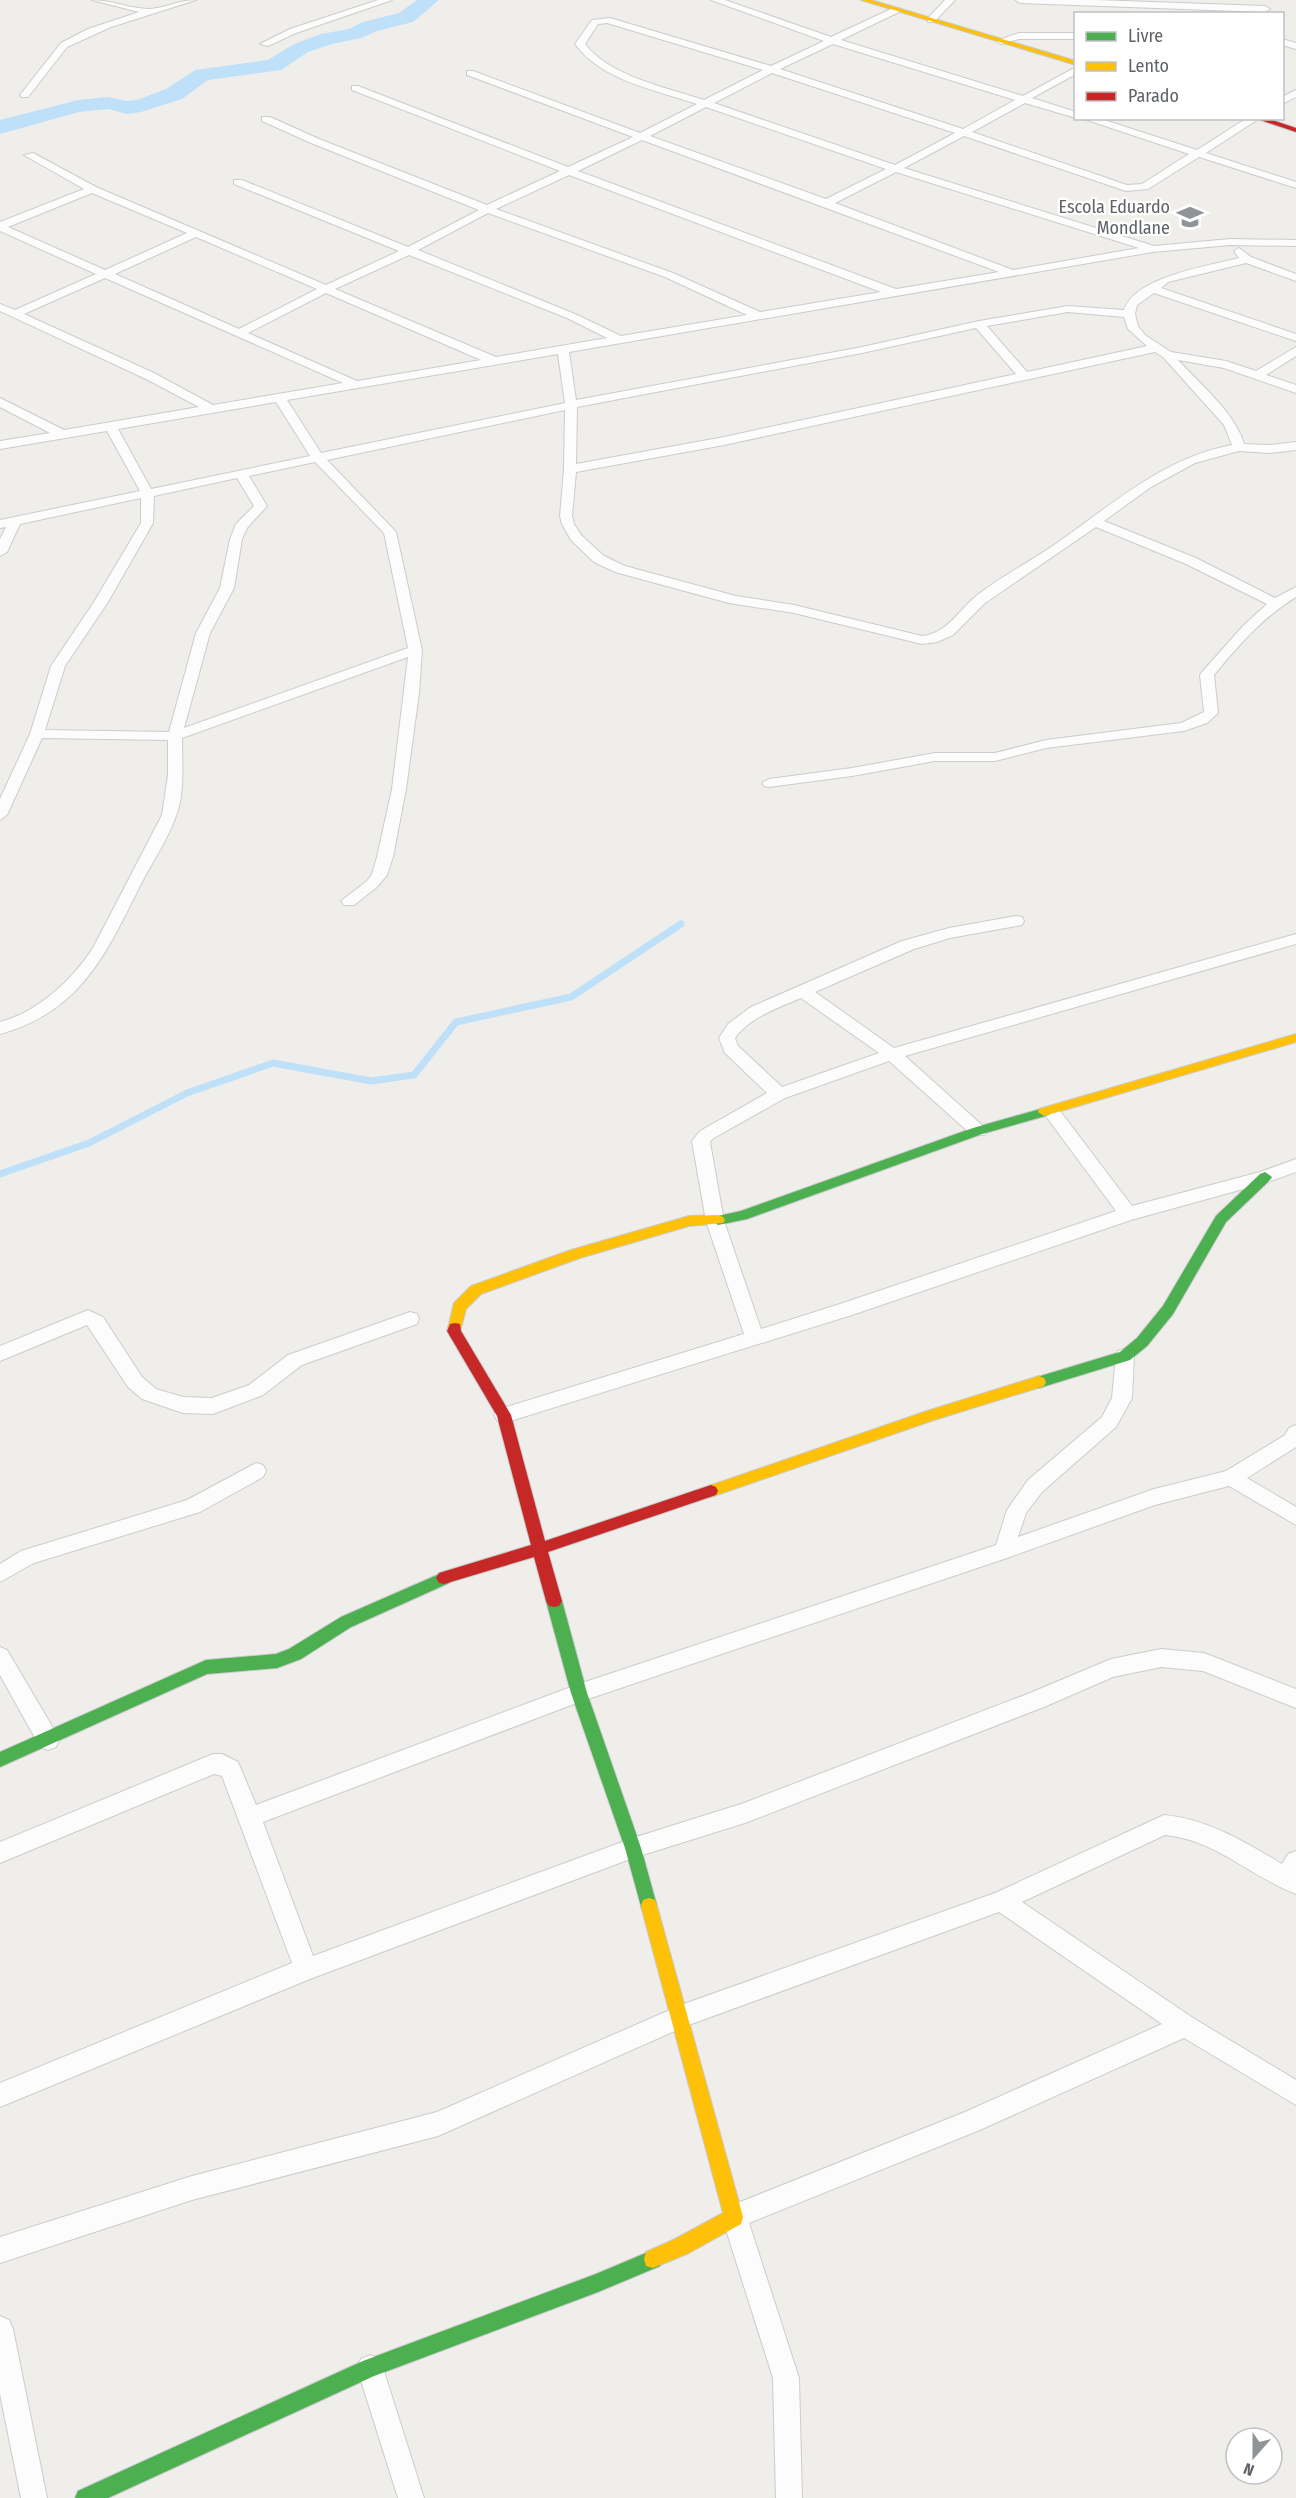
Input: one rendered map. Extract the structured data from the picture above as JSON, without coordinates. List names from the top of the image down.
{
  "places": {
    "school or university": ["Escola Eduardo Mondlane"]
  },
  "legend": ["Livre", "Lento", "Parado"],
  "north": "bottom"
}
